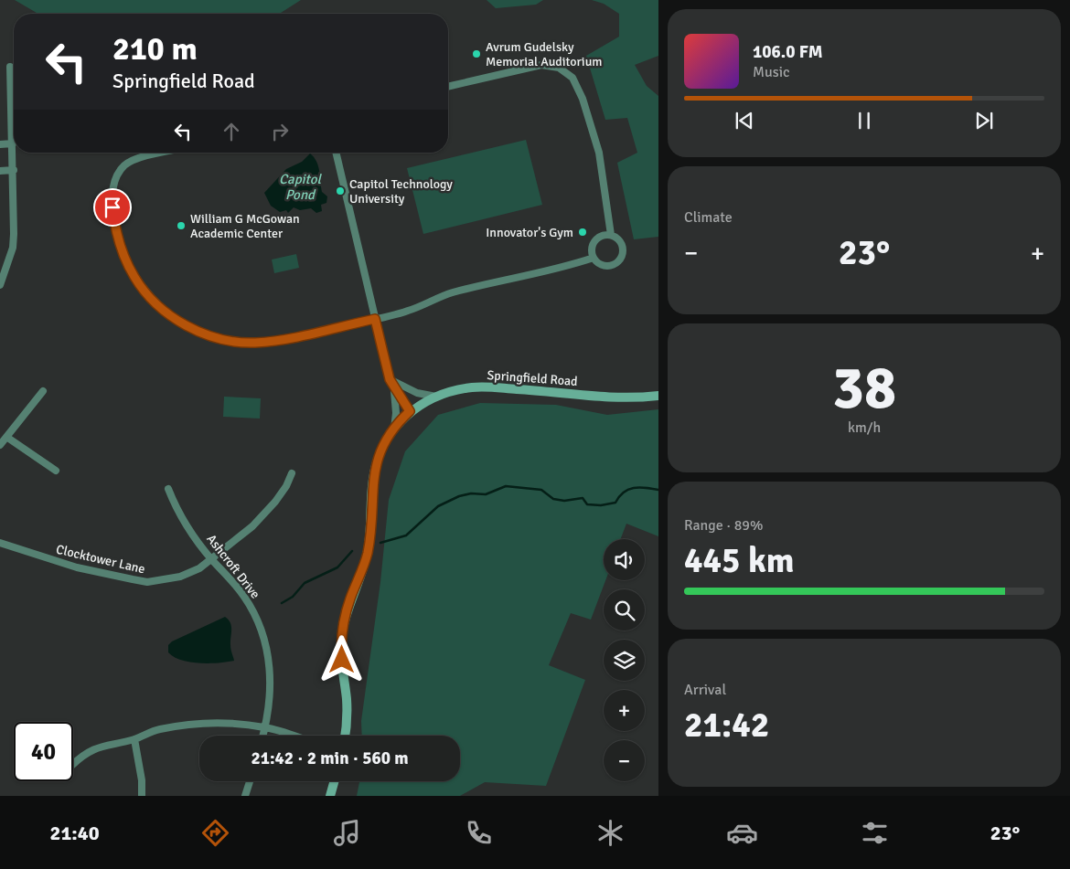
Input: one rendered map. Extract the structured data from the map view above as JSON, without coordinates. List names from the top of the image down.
{
  "streets": {
    "street": ["Springfield Road", "Clocktower Lane", "Ashcroft Drive"]
  },
  "crossings": [
    ["Clocktower Lane", "Ashcroft Drive"]
  ],
  "water": ["Capitol Pond"],
  "places": [
    "Avrum Gudelsky Memorial Auditorium",
    "Capitol Technology University",
    "William G McGowan Academic Center",
    "Innovator's Gym"
  ],
  "page": {
    "turn": ["210 m", "Springfield Road"],
    "song": ["106.0 FM", "Music"],
    "tile": [
      "Climate",
      ["38", "km/h"],
      ["Range · 89%", "445 km"],
      ["Arrival", "21:42"]
    ],
    "heat": ["−", "23°", "+"],
    "map_buttons": ["+", "−"],
    "limit": "40",
    "trip": "21:42 · 2 min · 560 m",
    "tabs": ["21:40", "23°"]
  }
}
